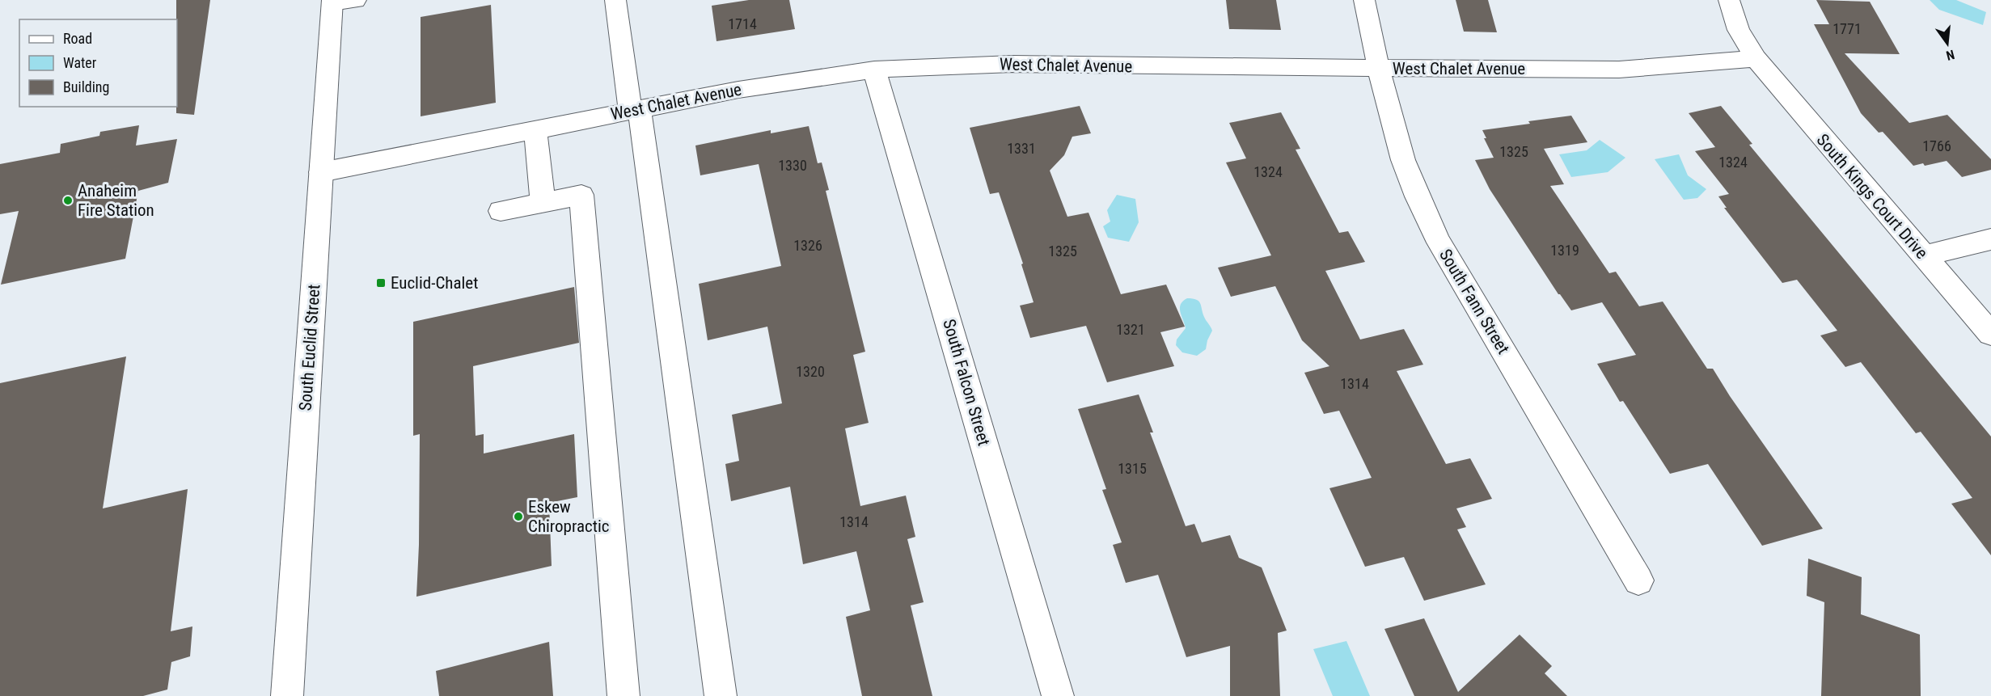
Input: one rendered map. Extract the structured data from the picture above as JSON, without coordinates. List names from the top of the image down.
{
  "streets": {
    "street": [
      "West Chalet Avenue",
      "South Kings Court Drive",
      "South Fann Street",
      "South Euclid Street",
      "South Falcon Street"
    ]
  },
  "crossings": [
    ["West Chalet Avenue", "South Kings Court Drive"],
    ["West Chalet Avenue", "South Fann Street"],
    ["West Chalet Avenue", "South Euclid Street"],
    ["West Chalet Avenue", "South Falcon Street"]
  ],
  "places": {
    "other": ["Anaheim Fire Station", "Eskew Chiropractic"],
    "transit": ["Euclid-Chalet"]
  },
  "house_numbers": [
    "1714",
    "1771",
    "1766",
    "1331",
    "1325",
    "1324",
    "1330",
    "1324",
    "1326",
    "1319",
    "1325",
    "1321",
    "1320",
    "1314",
    "1315",
    "1314"
  ],
  "legend": ["Road", "Water", "Building"],
  "north": "bottom"
}
